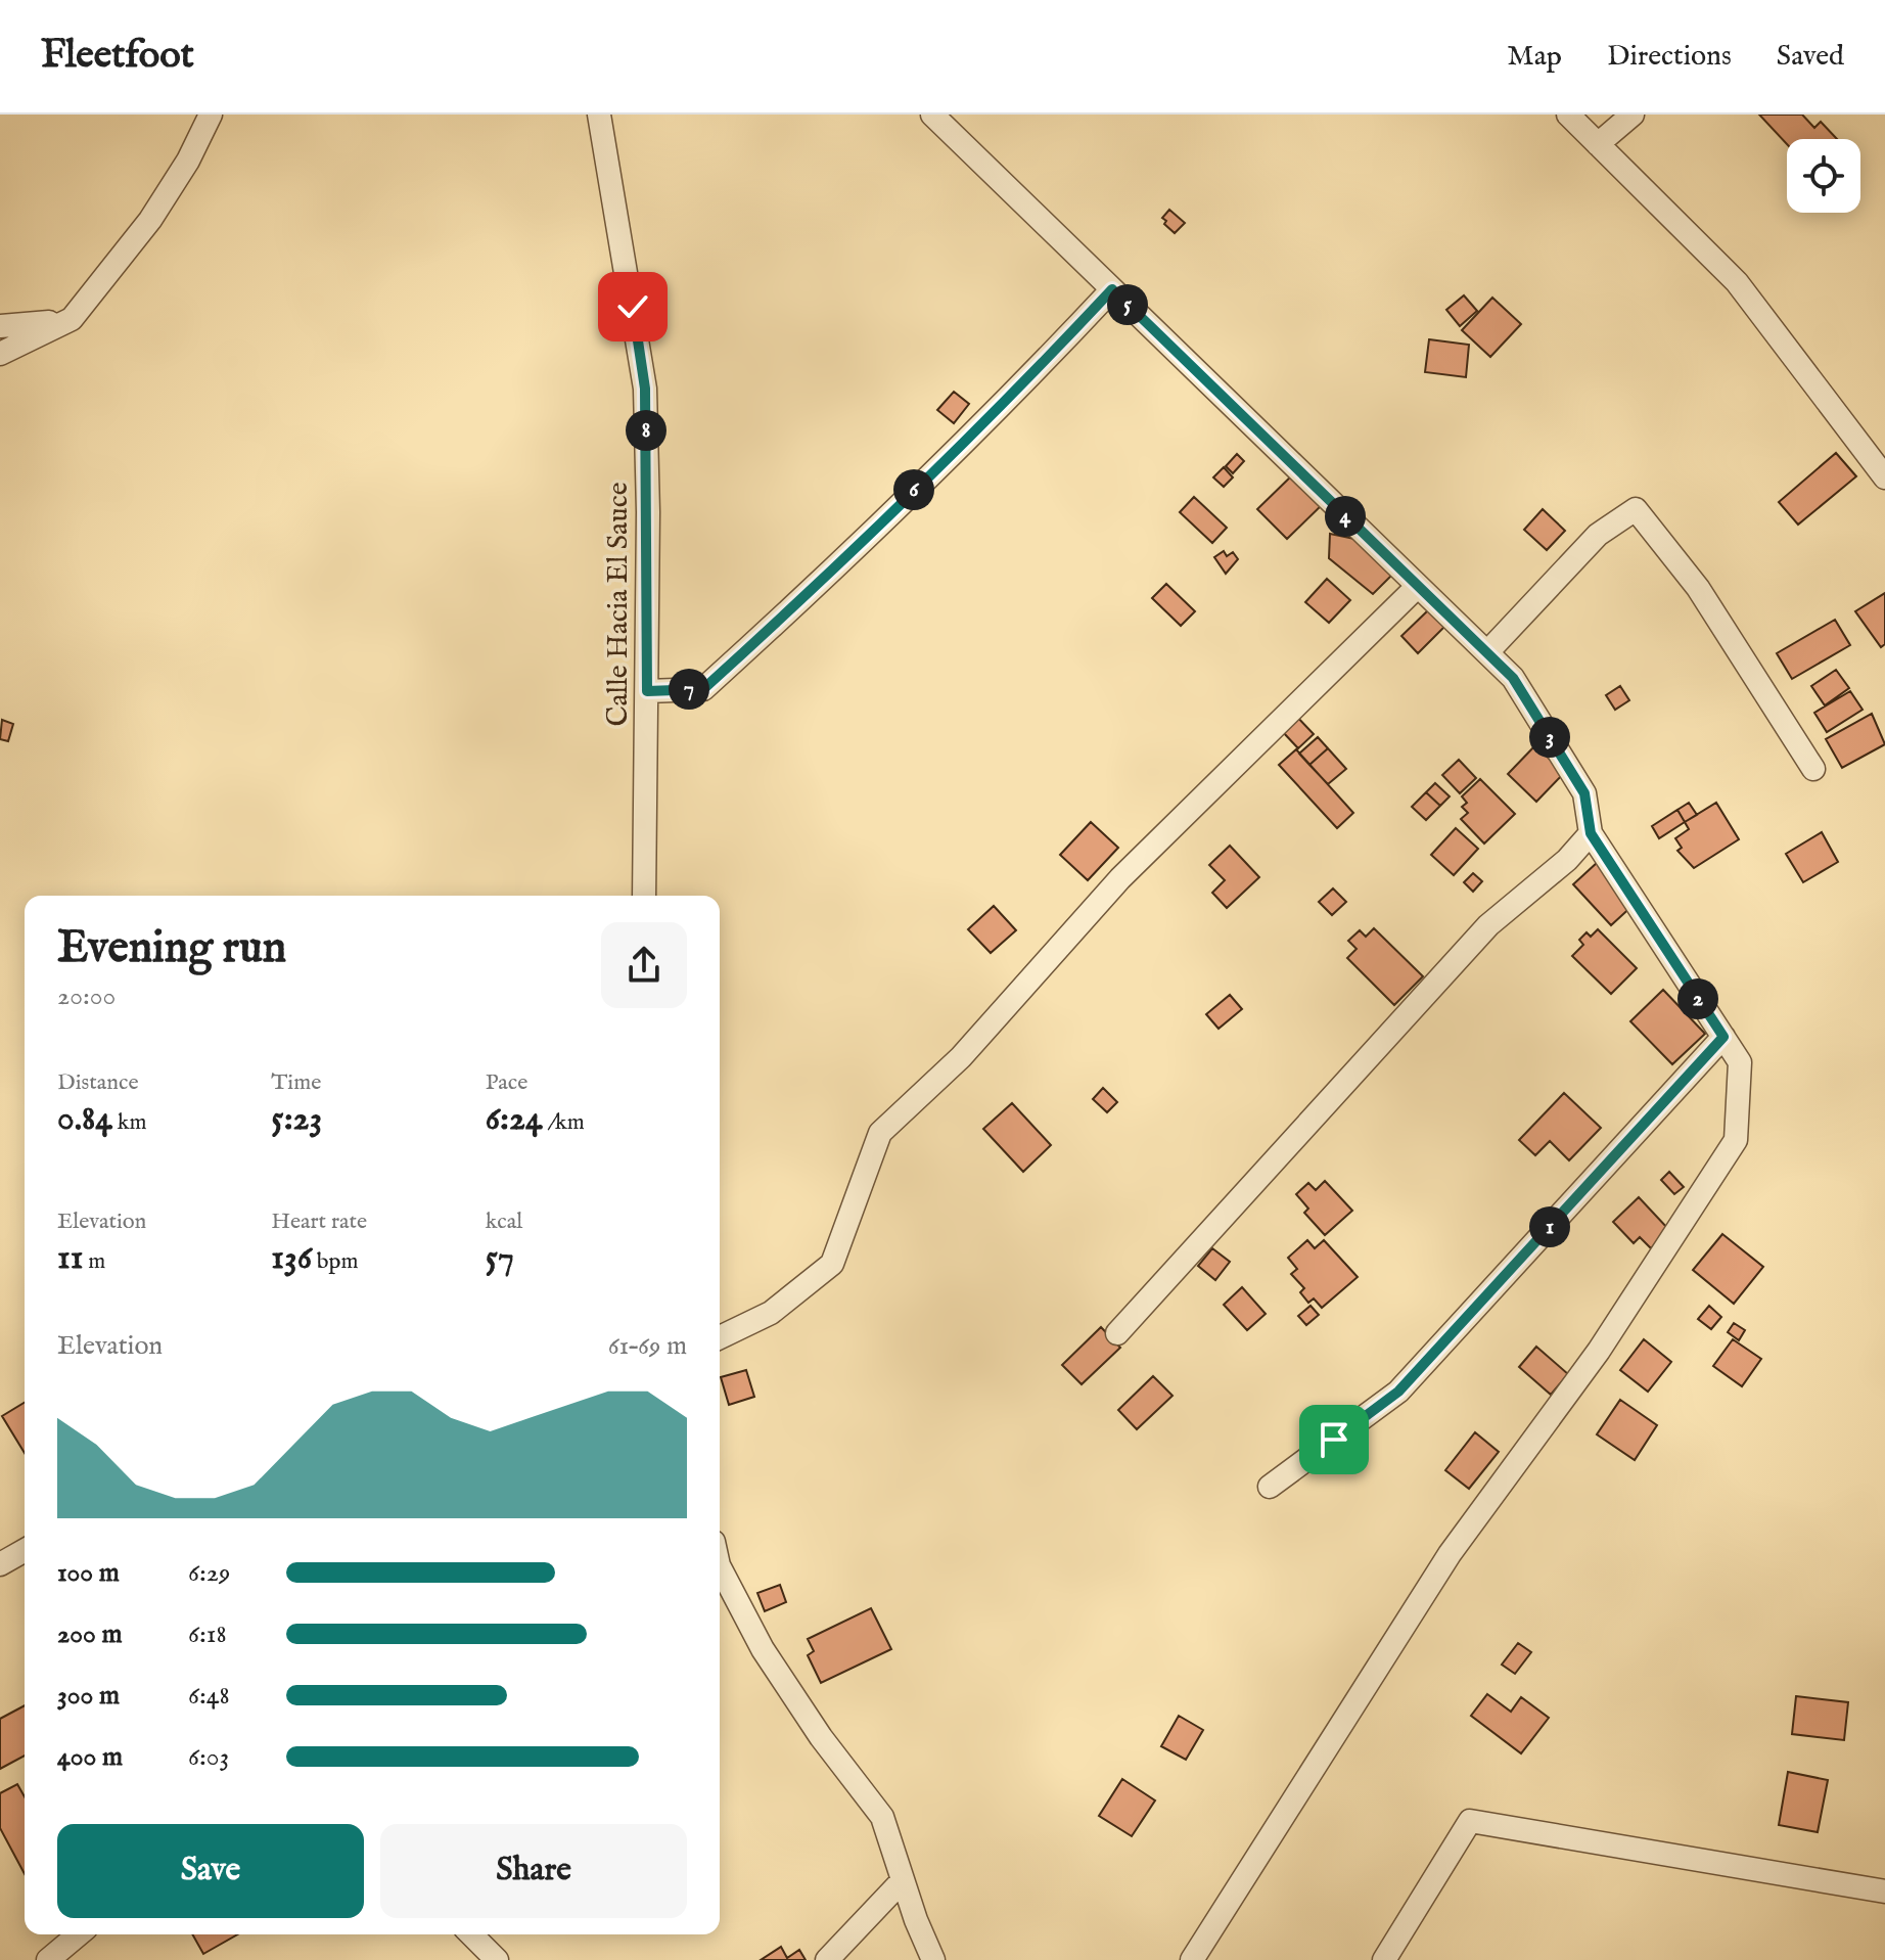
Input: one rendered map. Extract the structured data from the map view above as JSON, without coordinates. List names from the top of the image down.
{
  "streets": {
    "street": ["Calle Hacia El Sauce"]
  },
  "page": {
    "header": "Fleetfoot",
    "nav": ["Map", "Directions", "Saved"],
    "pins": [
      "5",
      "8",
      "6",
      "4",
      "7",
      "3",
      "2",
      "1"
    ],
    "heading": ["Evening run", "20:00"],
    "stats": [
      ["Distance", "0.84 km"],
      ["Time", "5:23"],
      ["Pace", "6:24 /km"],
      ["Elevation", "11 m"],
      ["Heart rate", "136 bpm"],
      ["kcal", "57"]
    ],
    "chart": ["Elevation", "61–69 m"],
    "list": [
      {
        "name": "100 m",
        "note": "6:29"
      },
      {
        "name": "200 m",
        "note": "6:18"
      },
      {
        "name": "300 m",
        "note": "6:48"
      },
      {
        "name": "400 m",
        "note": "6:03"
      }
    ],
    "buttons": ["Save", "Share"]
  }
}
